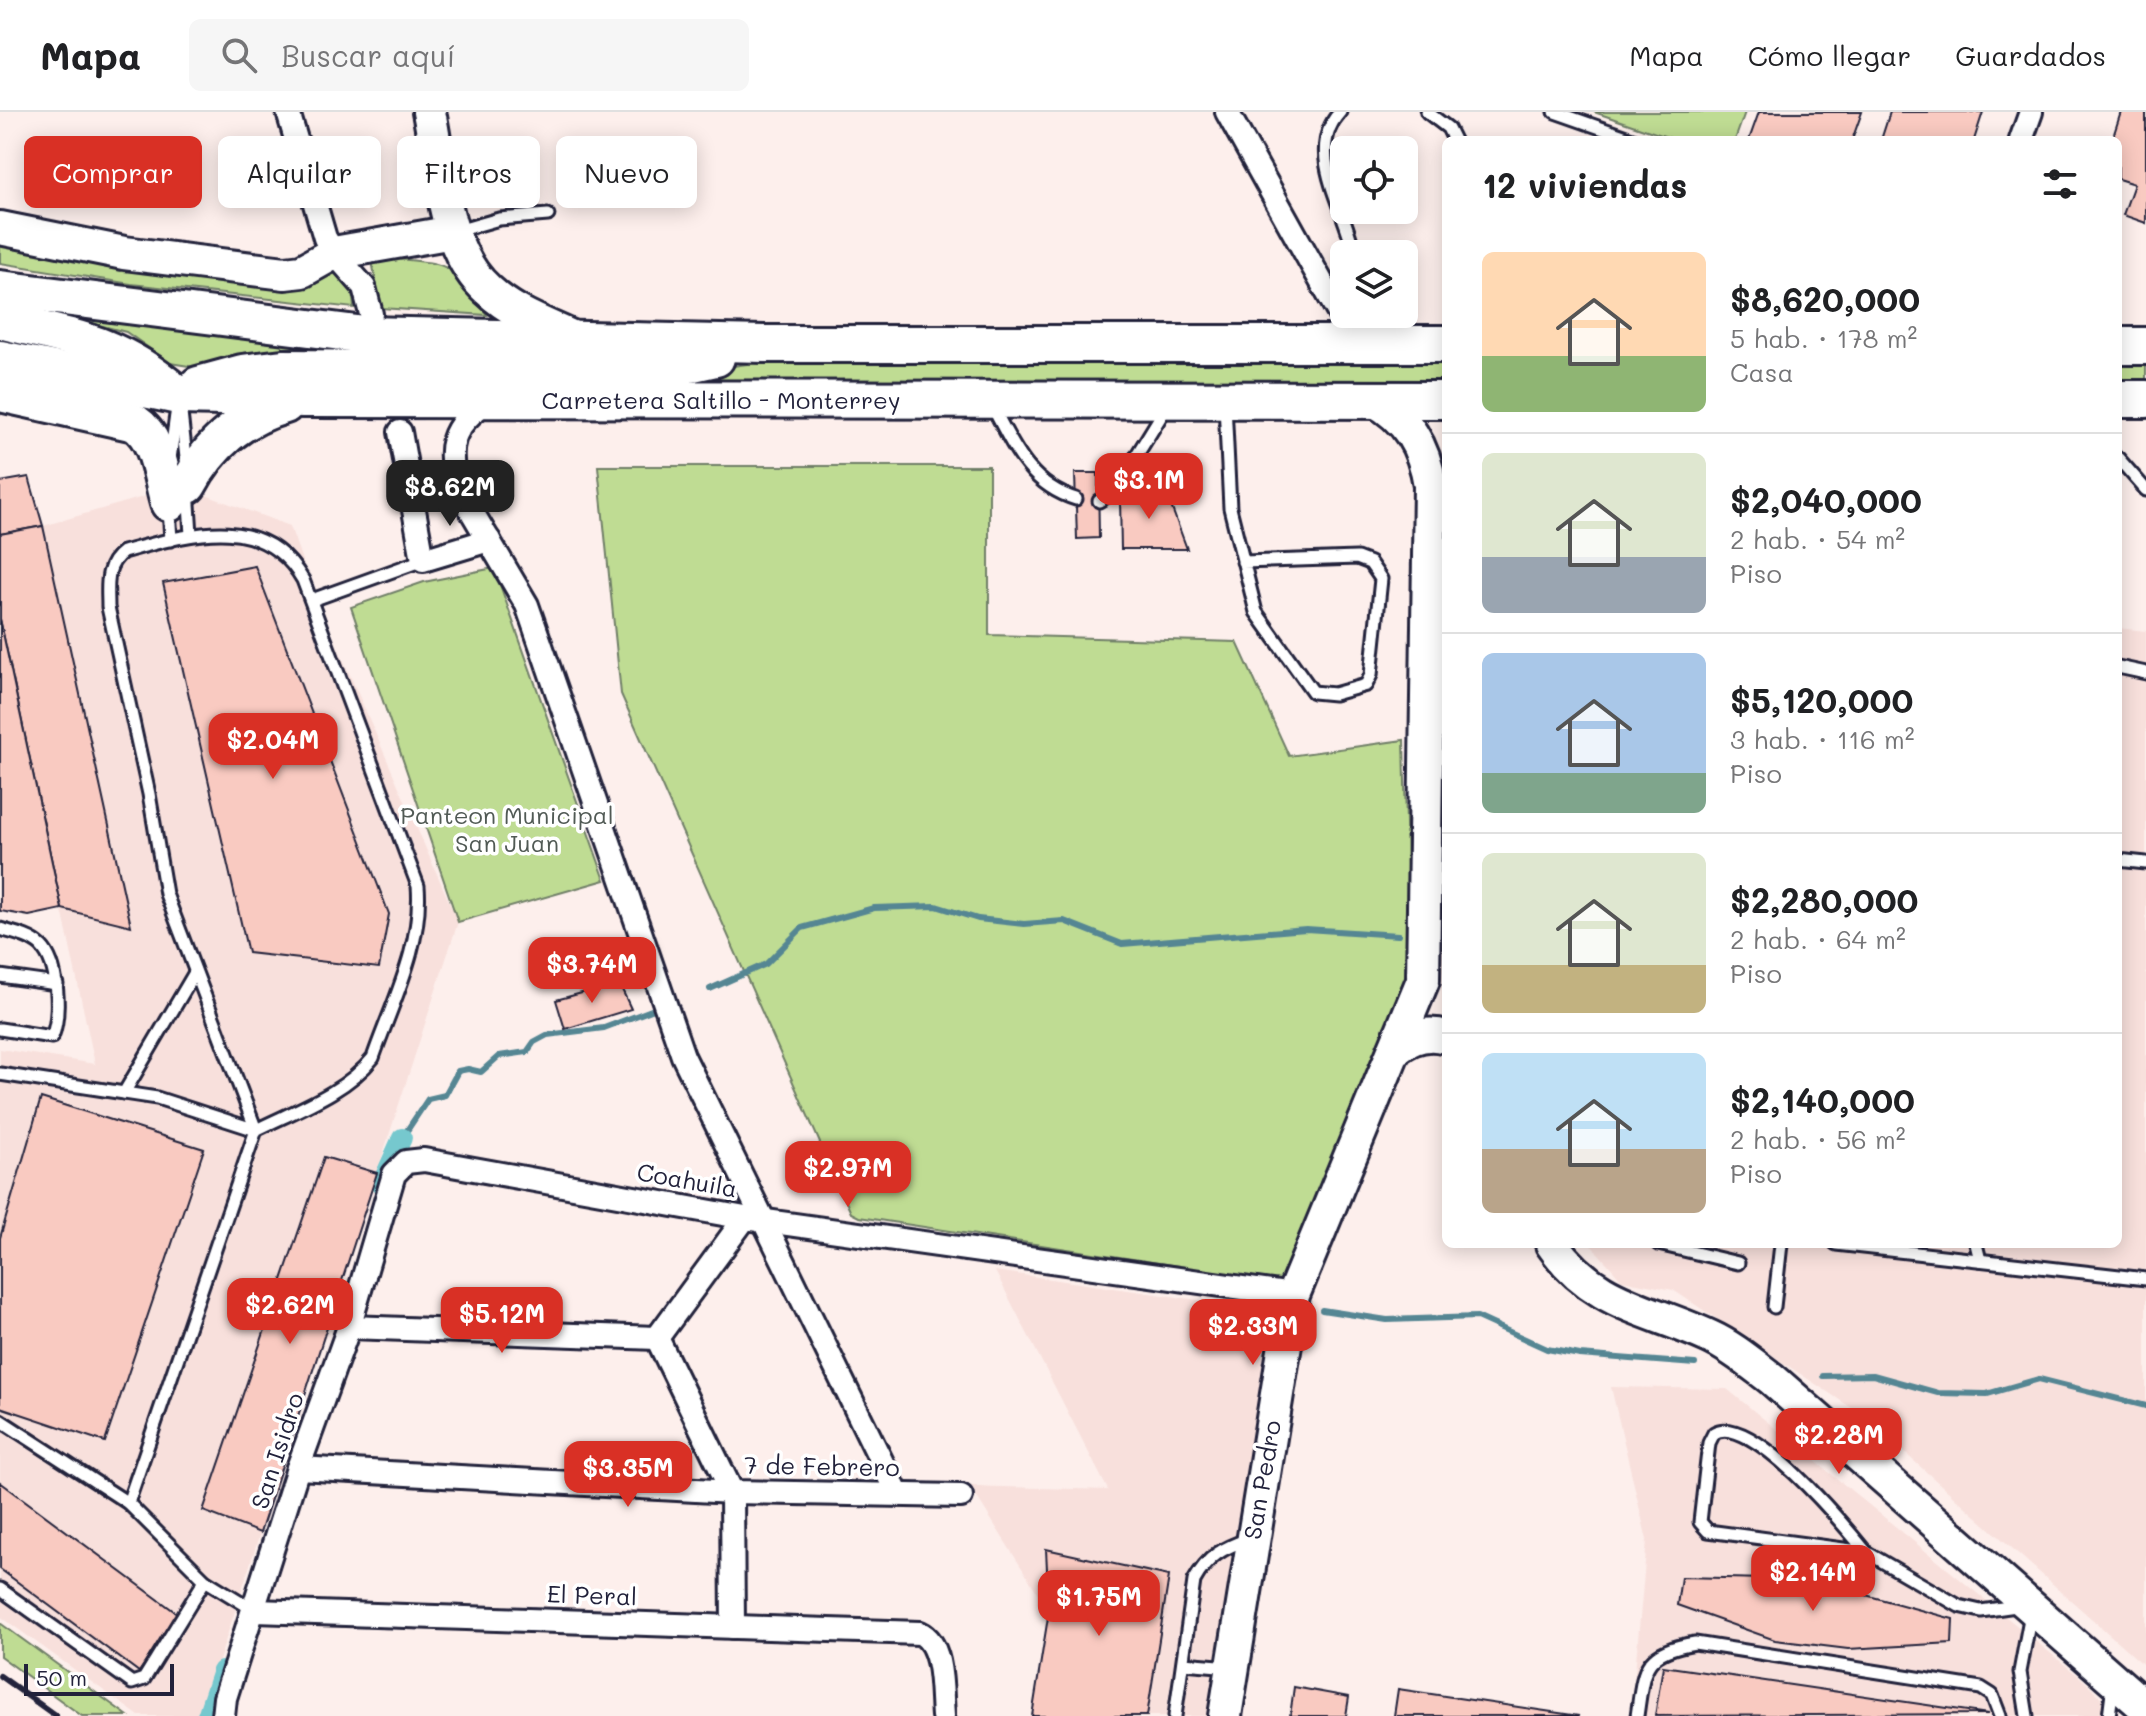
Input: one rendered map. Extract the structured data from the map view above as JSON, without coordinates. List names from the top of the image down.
{
  "streets": {
    "main road": ["Carretera Saltillo - Monterrey"],
    "street": [
      "Coahuila",
      "San Isidro",
      "7 de Febrero",
      "San Pedro",
      "El Peral"
    ]
  },
  "crossings": [
    ["Coahuila", "San Isidro"],
    ["Coahuila", "San Pedro"],
    ["San Isidro", "7 de Febrero"],
    ["San Isidro", "El Peral"]
  ],
  "parks": ["Panteon Municipal San Juan"],
  "scale_bar": "50 m",
  "page": {
    "header": "Mapa",
    "search": "Buscar aquí",
    "nav": ["Mapa", "Cómo llegar", "Guardados"],
    "chip": [
      "Comprar",
      "Alquilar",
      "Filtros",
      "Nuevo"
    ],
    "heading": "12 viviendas",
    "list": [
      {
        "name": "$8,620,000",
        "note": "5 hab. · 178 m² · Casa"
      },
      {
        "name": "$2,040,000",
        "note": "2 hab. · 54 m² · Piso"
      },
      {
        "name": "$5,120,000",
        "note": "3 hab. · 116 m² · Piso"
      },
      {
        "name": "$2,280,000",
        "note": "2 hab. · 64 m² · Piso"
      },
      {
        "name": "$2,140,000",
        "note": "2 hab. · 56 m² · Piso"
      }
    ],
    "price": [
      "$3.1M",
      "$8.62M",
      "$2.04M",
      "$3.74M",
      "$2.97M",
      "$2.62M",
      "$5.12M",
      "$2.33M",
      "$2.28M",
      "$3.35M",
      "$2.14M",
      "$1.75M"
    ],
    "scale": "50 m"
  }
}
